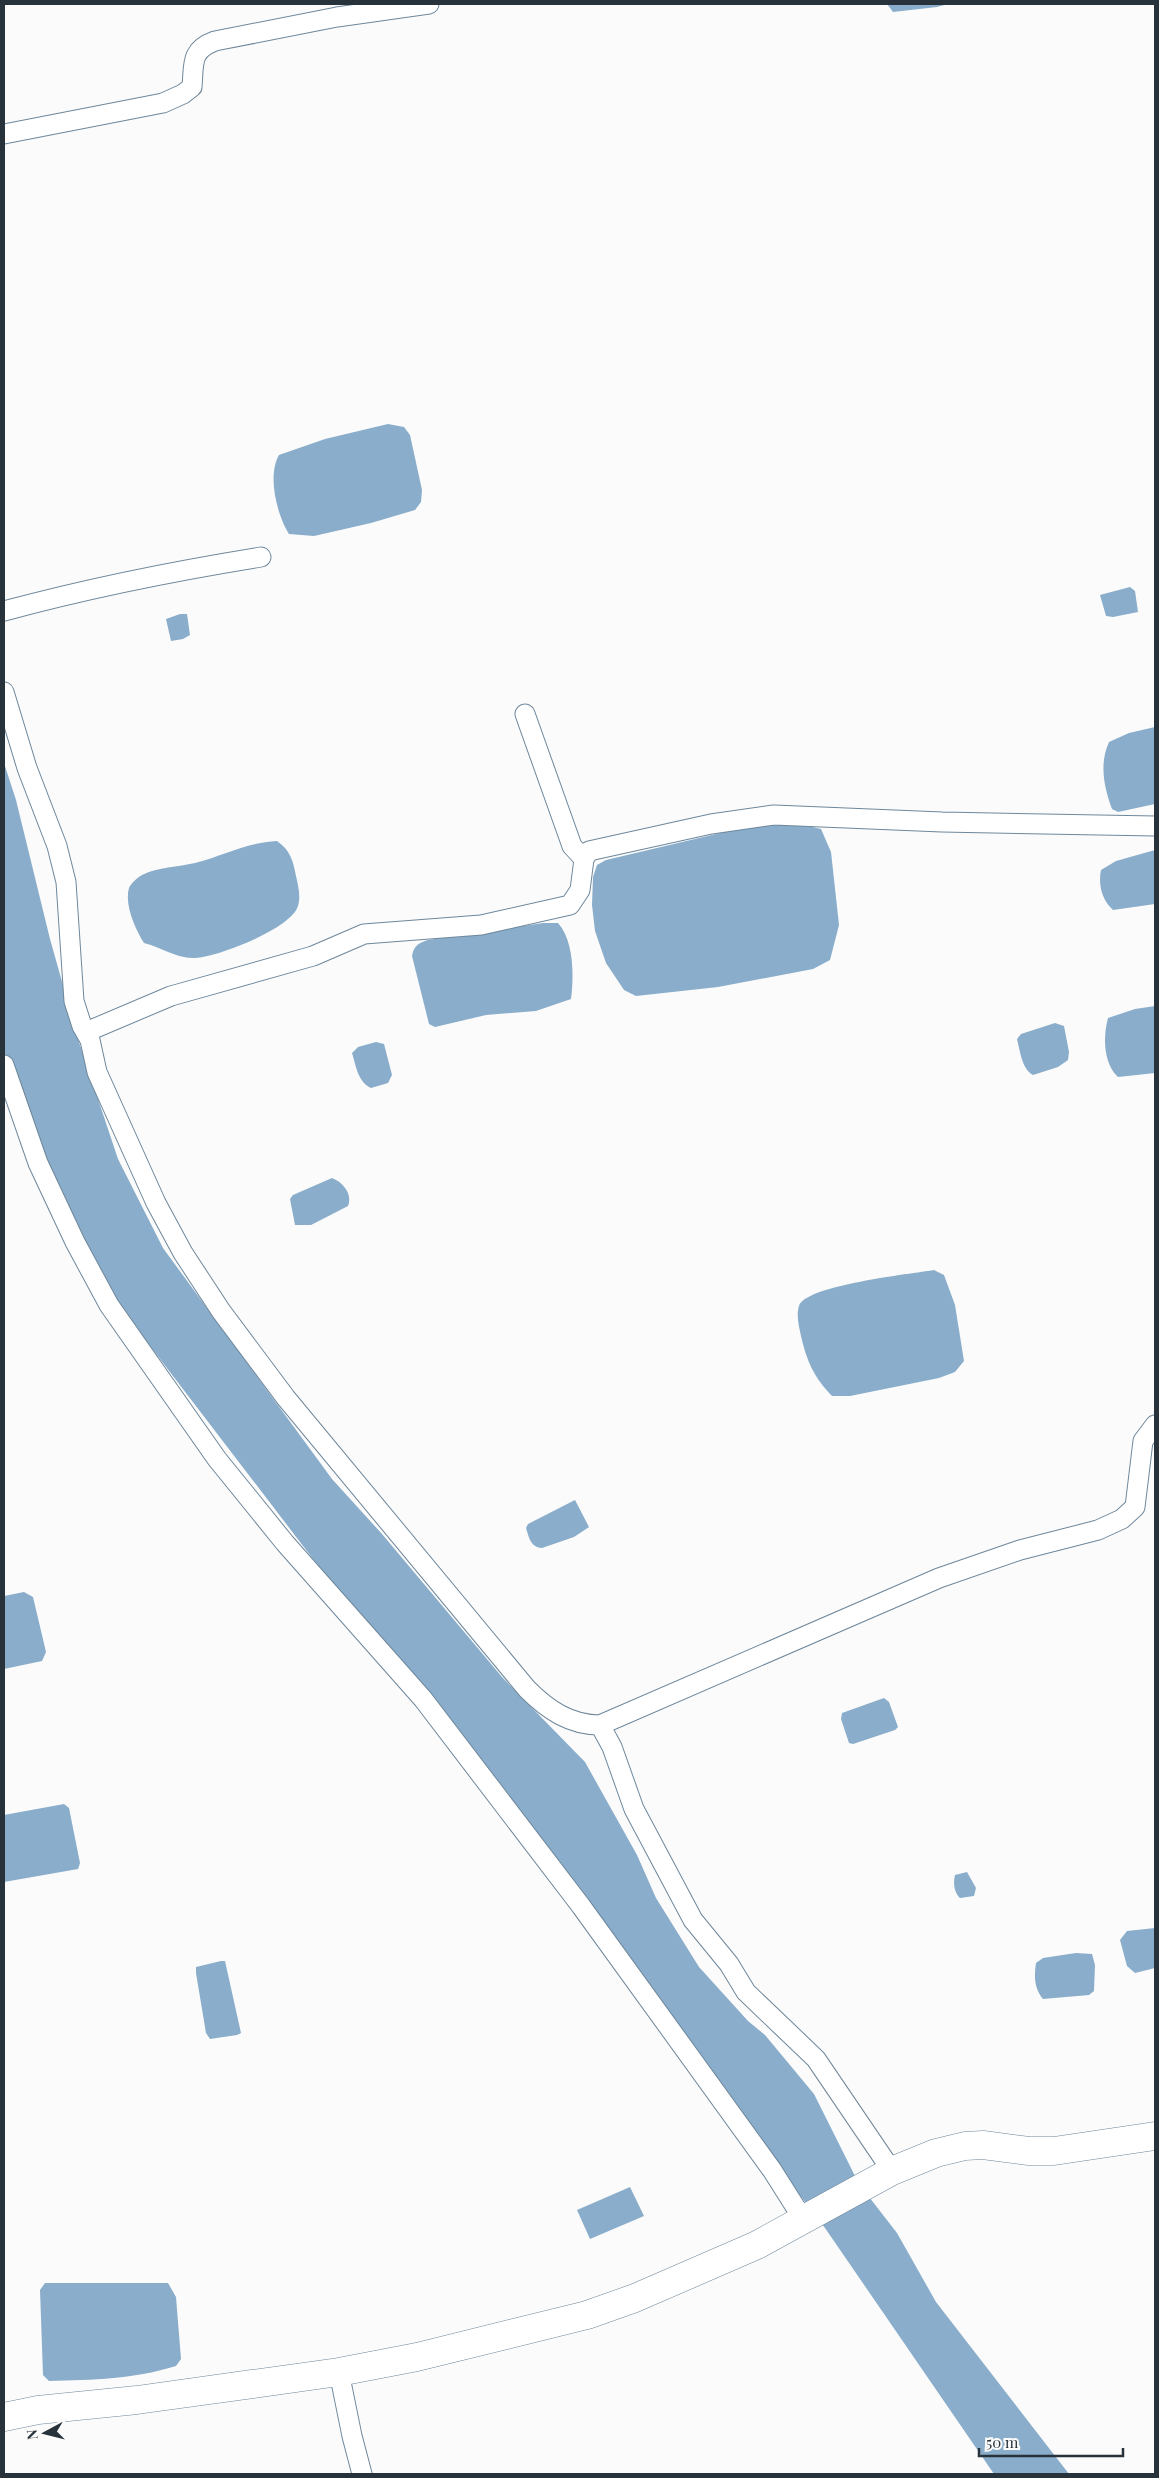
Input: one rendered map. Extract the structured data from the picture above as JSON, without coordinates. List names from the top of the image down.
{
  "scale_bar": "50 m",
  "north": "left"
}
